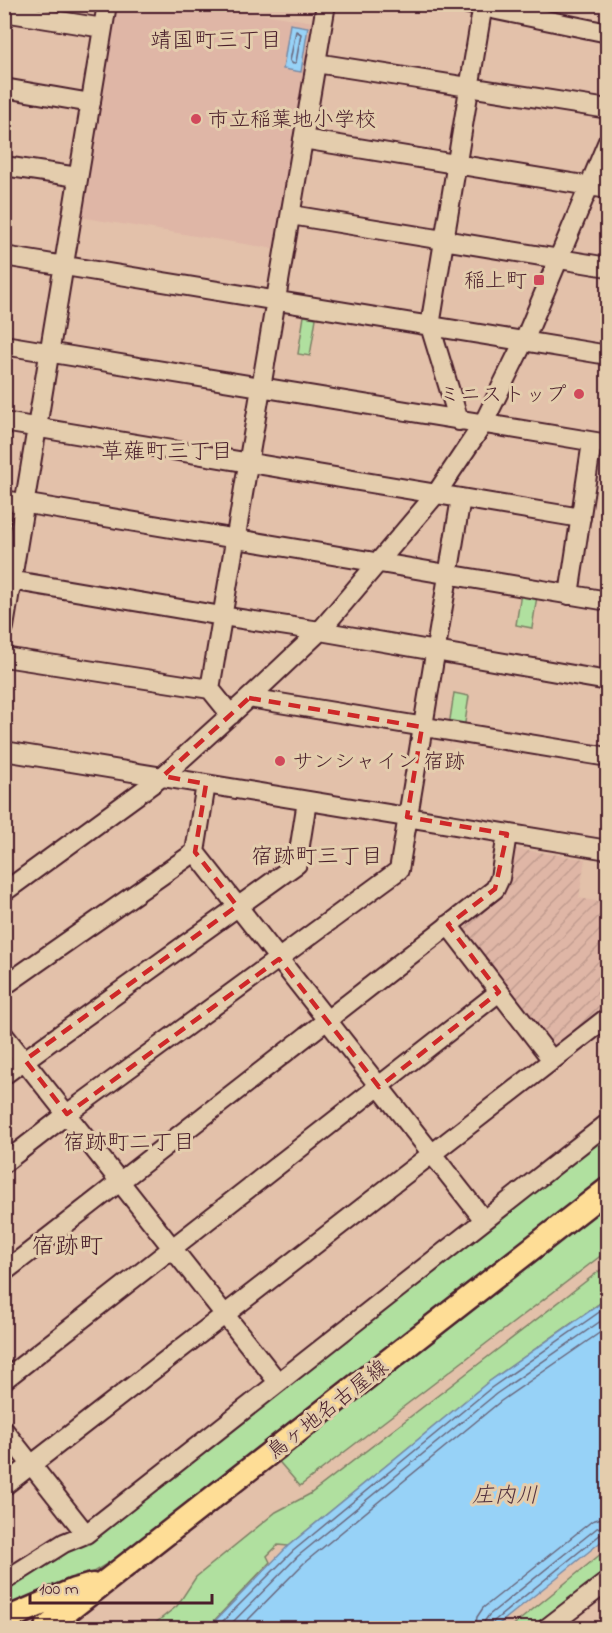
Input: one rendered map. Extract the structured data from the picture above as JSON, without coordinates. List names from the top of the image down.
{
  "streets": {
    "main road": ["鳥ヶ地名古屋線"]
  },
  "districts": [
    "靖国町三丁目",
    "草薙町三丁目",
    "宿跡町三丁目",
    "宿跡町二丁目",
    "宿跡町"
  ],
  "water": ["庄内川"],
  "places": {
    "other": ["市立稲葉地小学校", "ミニストップ", "サンシャイン 宿跡"],
    "transit": ["稲上町"]
  },
  "scale_bar": "100 m"
}
